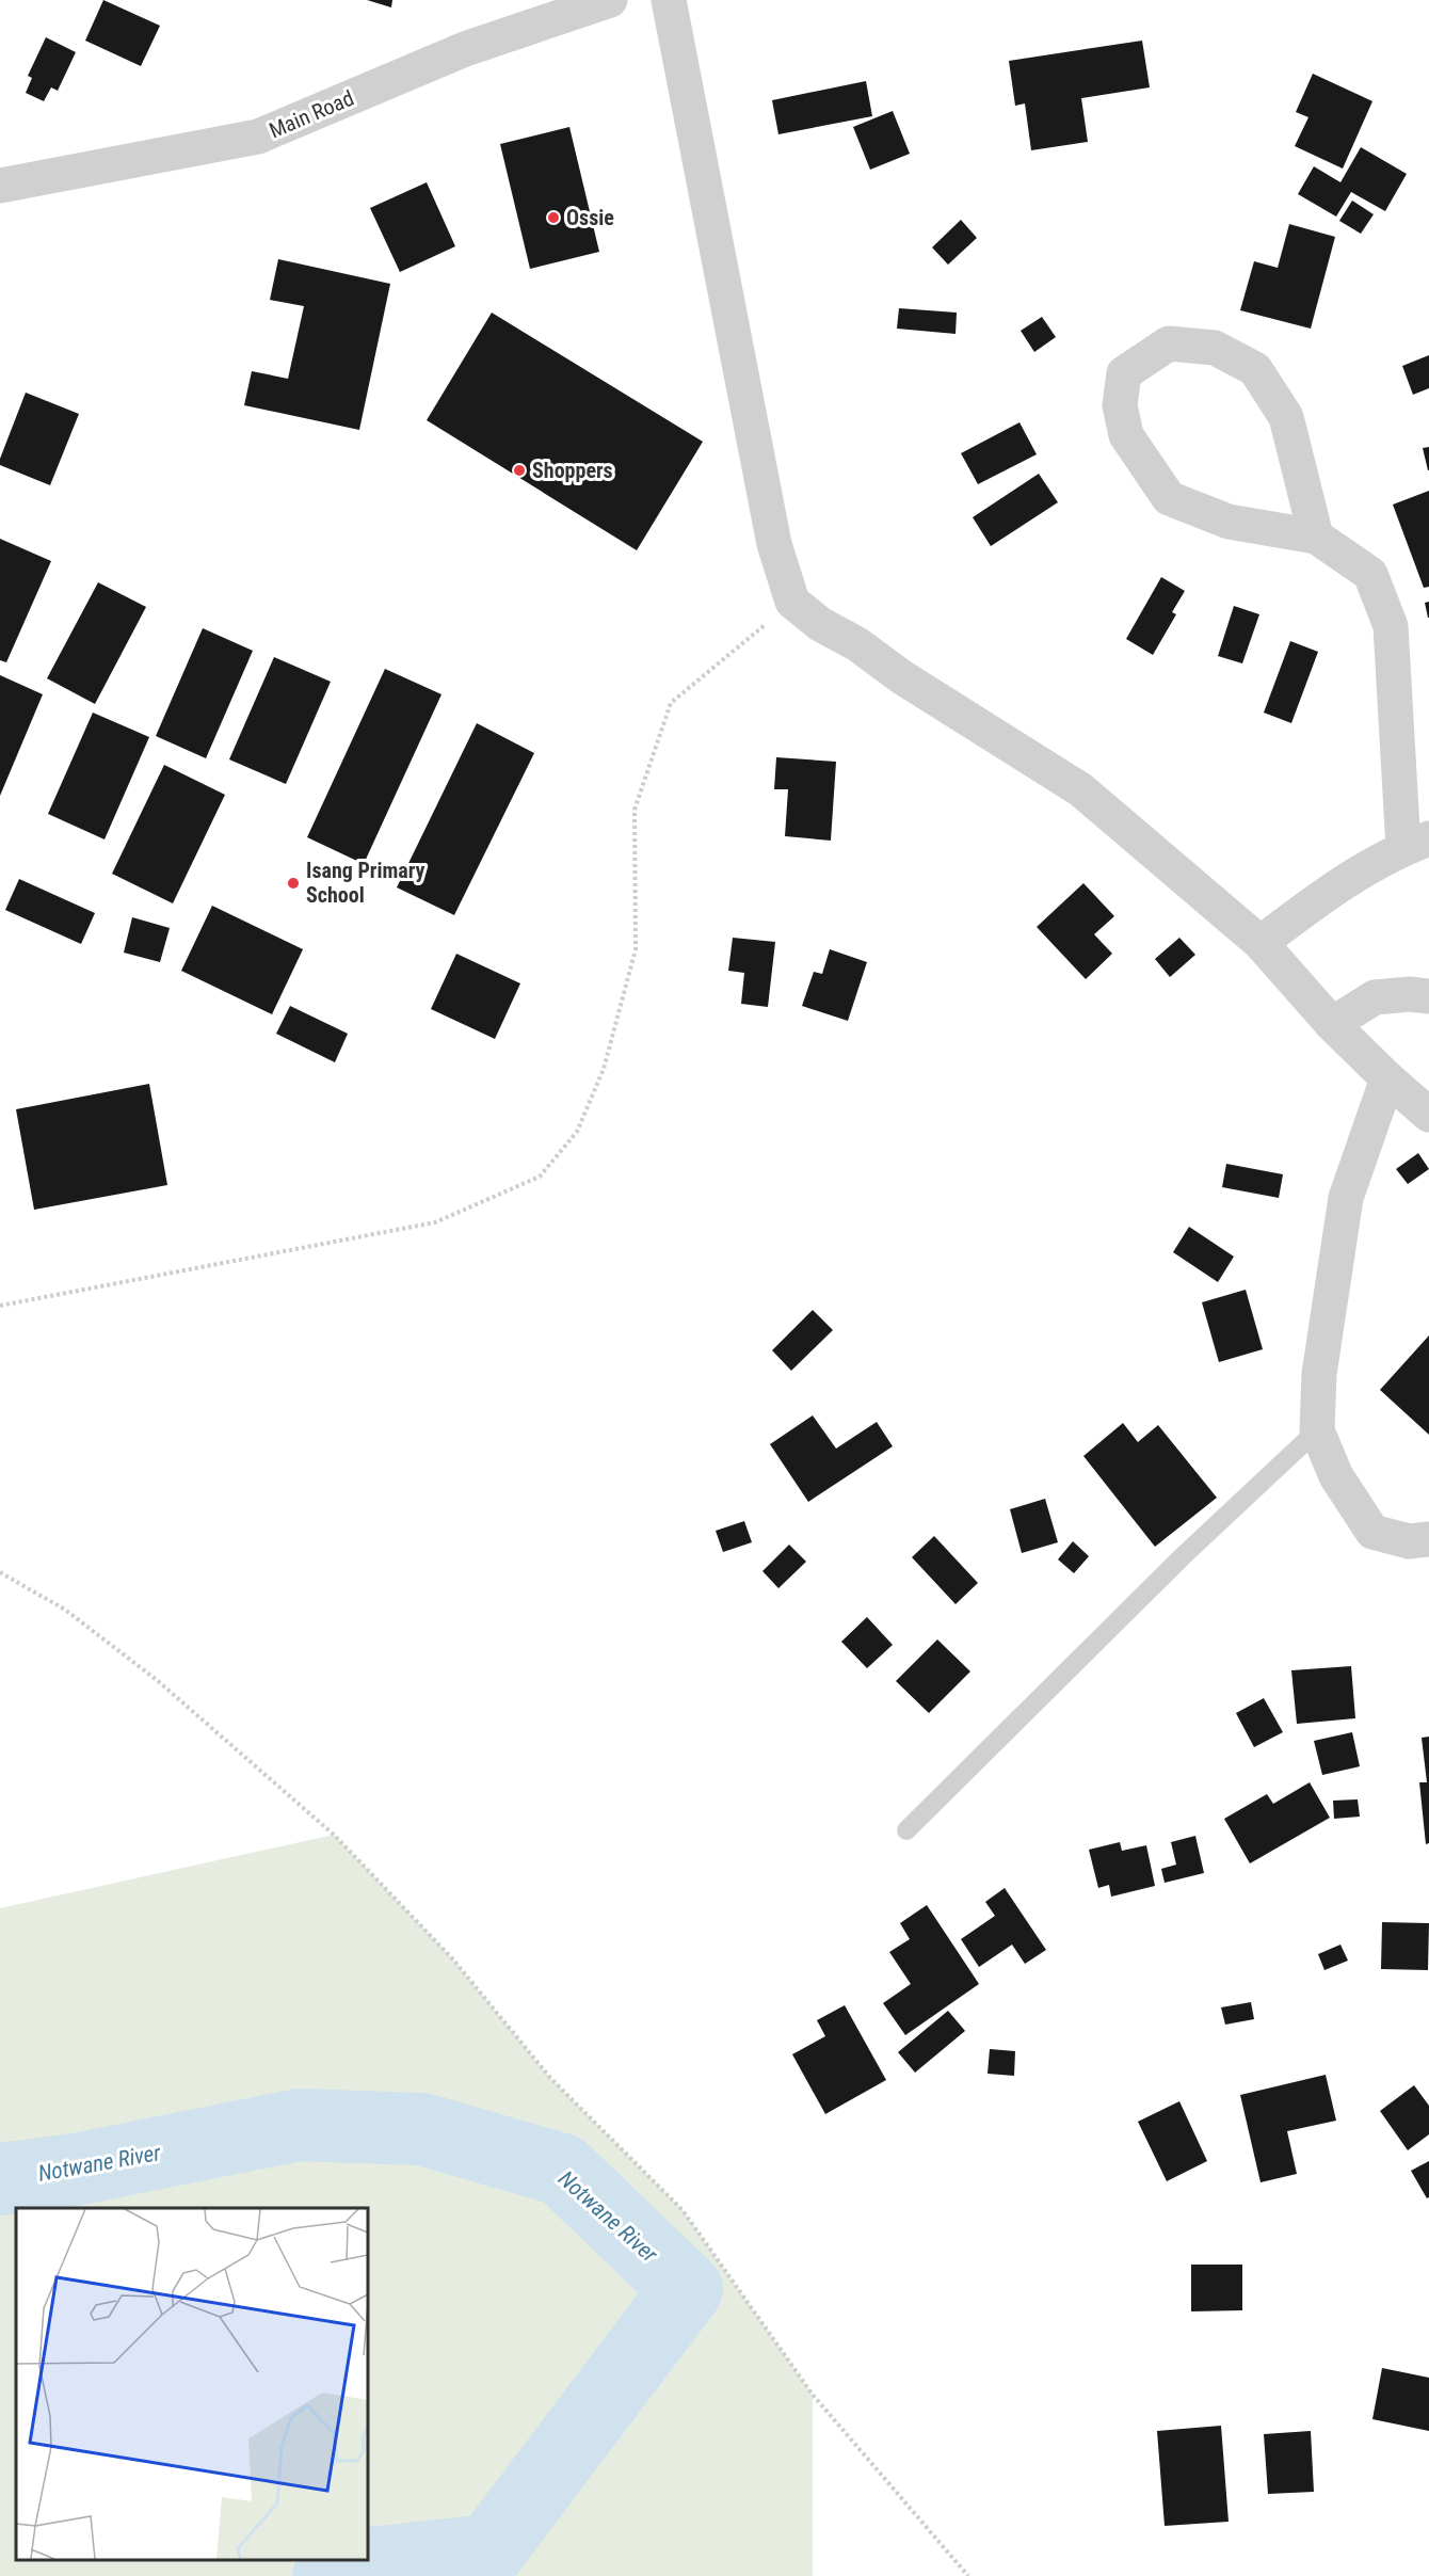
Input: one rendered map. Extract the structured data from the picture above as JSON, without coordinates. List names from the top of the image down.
{
  "streets": {
    "street": ["Main Road"]
  },
  "water": ["Notwane River"],
  "places": ["Ossie", "Shoppers", "Isang Primary School"]
}
